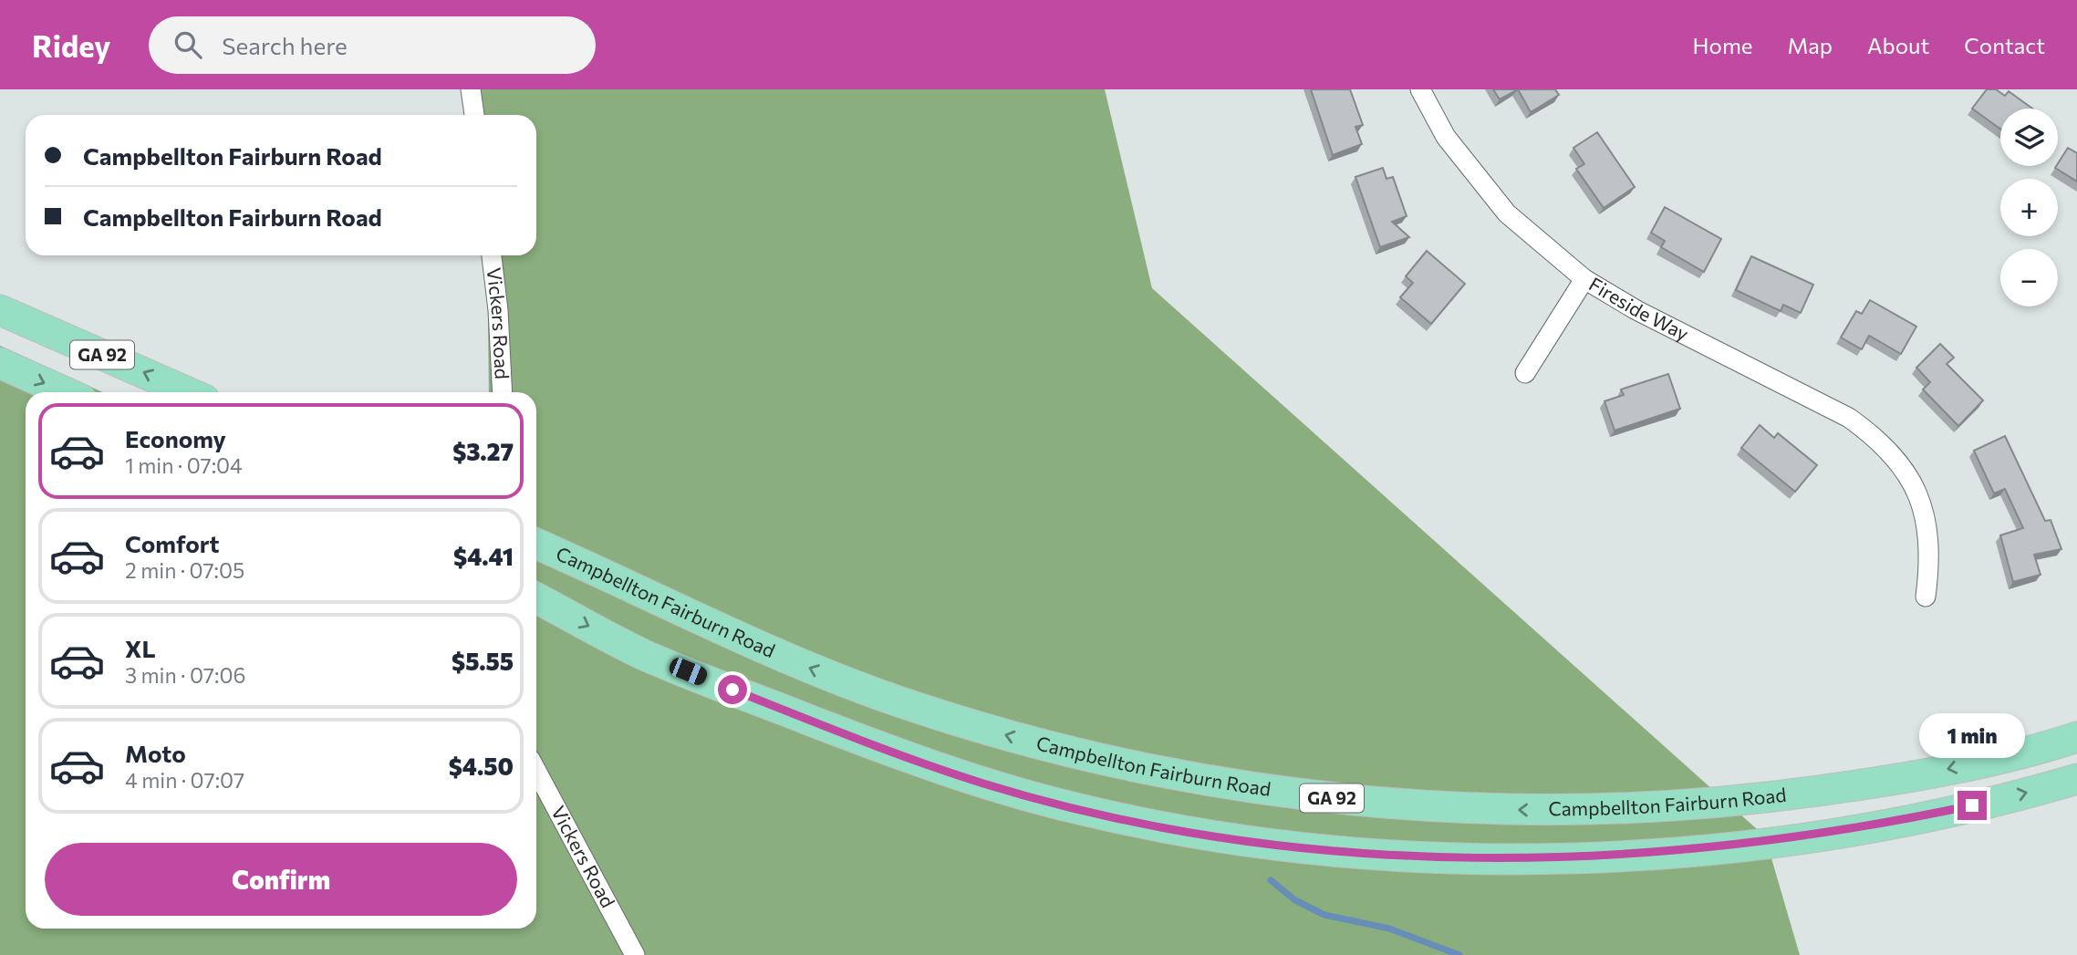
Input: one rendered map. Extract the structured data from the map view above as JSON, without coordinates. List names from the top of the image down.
{
  "streets": {
    "main road": ["GA 92", "Campbellton Fairburn Road"],
    "street": ["Fireside Way", "Vickers Road"]
  },
  "page": {
    "header": "Ridey",
    "search": "Search here",
    "nav": [
      "Home",
      "Map",
      "About",
      "Contact"
    ],
    "map_buttons": ["+", "−"],
    "banner": ["Campbellton Fairburn Road", "Campbellton Fairburn Road"],
    "list": [
      {
        "name": "Economy",
        "note": "1 min · 07:04",
        "value": "$3.27"
      },
      {
        "name": "Comfort",
        "note": "2 min · 07:05",
        "value": "$4.41"
      },
      {
        "name": "XL",
        "note": "3 min · 07:06",
        "value": "$5.55"
      },
      {
        "name": "Moto",
        "note": "4 min · 07:07",
        "value": "$4.50"
      }
    ],
    "bubble": "1 min",
    "buttons": "Confirm"
  }
}
